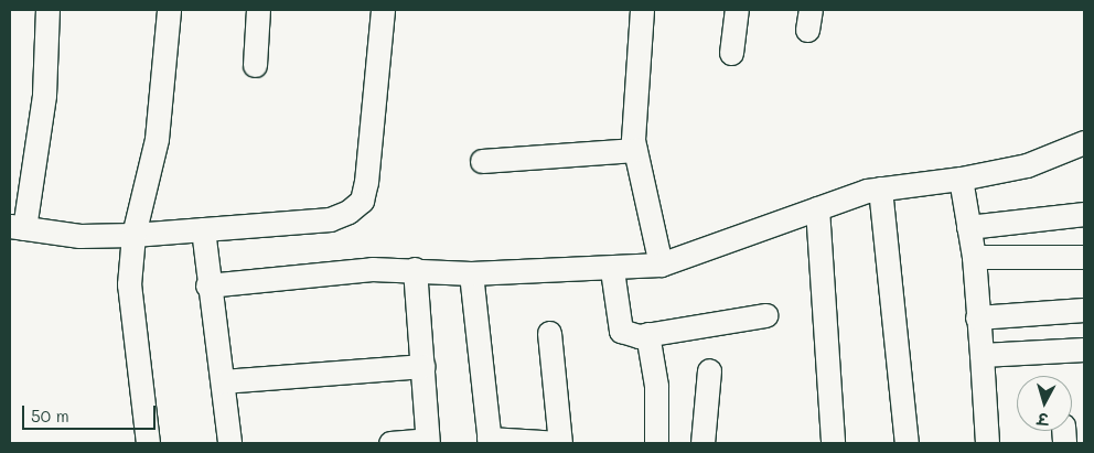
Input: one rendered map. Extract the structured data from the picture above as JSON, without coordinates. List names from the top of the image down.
{
  "scale_bar": "50 m",
  "north": "bottom"
}
